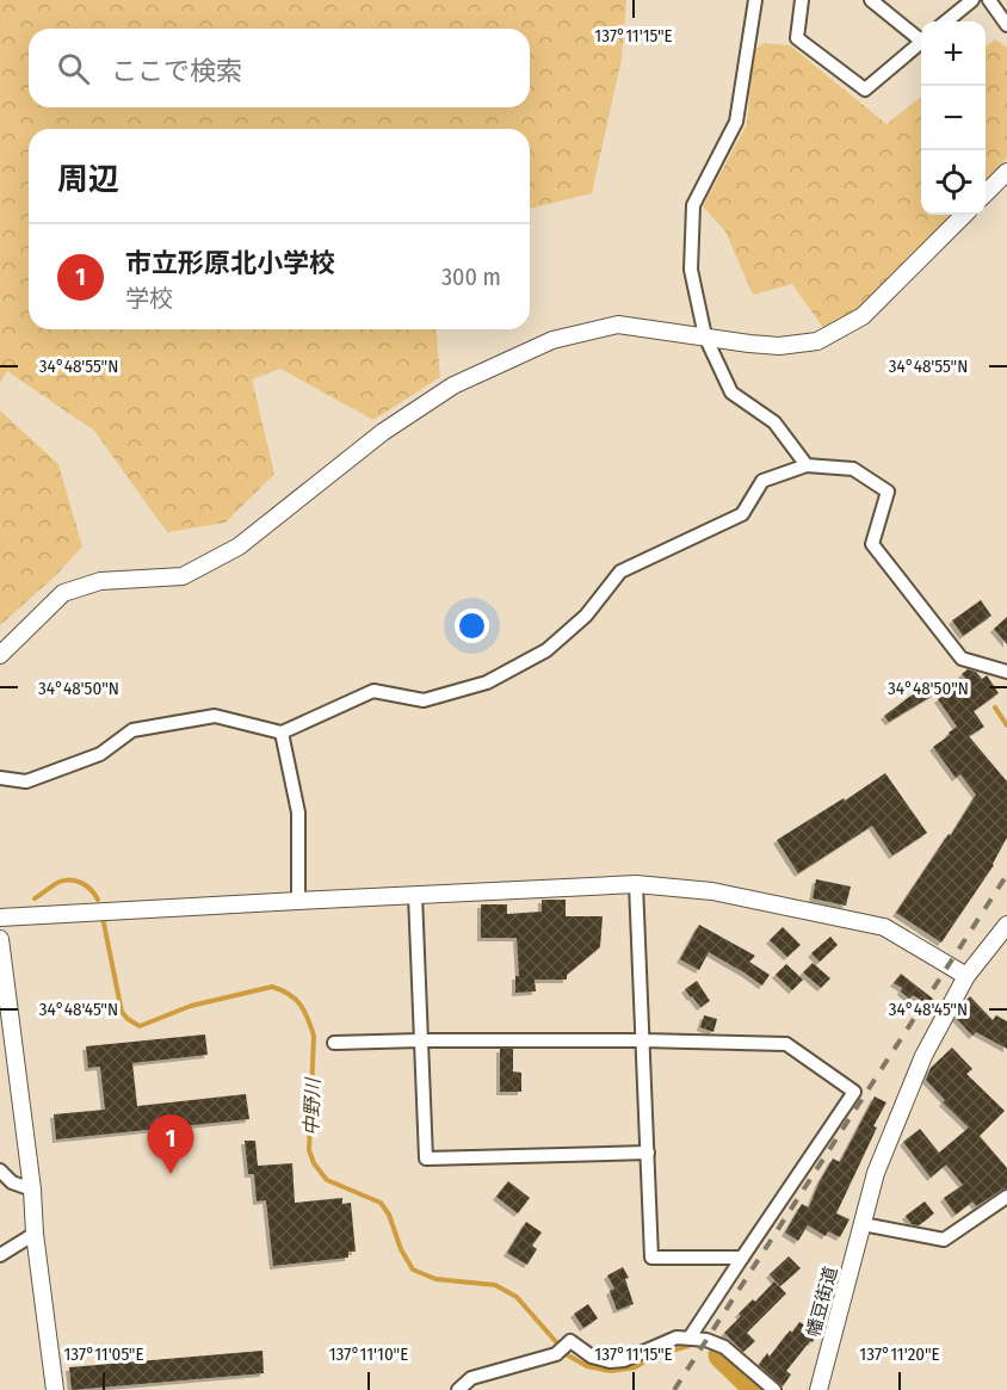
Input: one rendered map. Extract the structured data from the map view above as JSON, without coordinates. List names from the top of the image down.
{
  "streets": {
    "street": ["幡豆街道"]
  },
  "water": ["中野川"],
  "page": {
    "map_buttons": ["+", "−"],
    "search": "ここで検索",
    "heading": "周辺",
    "list": [
      {
        "mark": "1",
        "name": "市立形原北小学校",
        "note": "学校",
        "value": "300 m"
      }
    ],
    "pins": "1"
  },
  "coordinates": [
    "137°11'15\"E",
    "34°48'55\"N",
    "34°48'50\"N",
    "34°48'45\"N",
    "137°11'05\"E",
    "137°11'10\"E",
    "137°11'20\"E"
  ]
}
